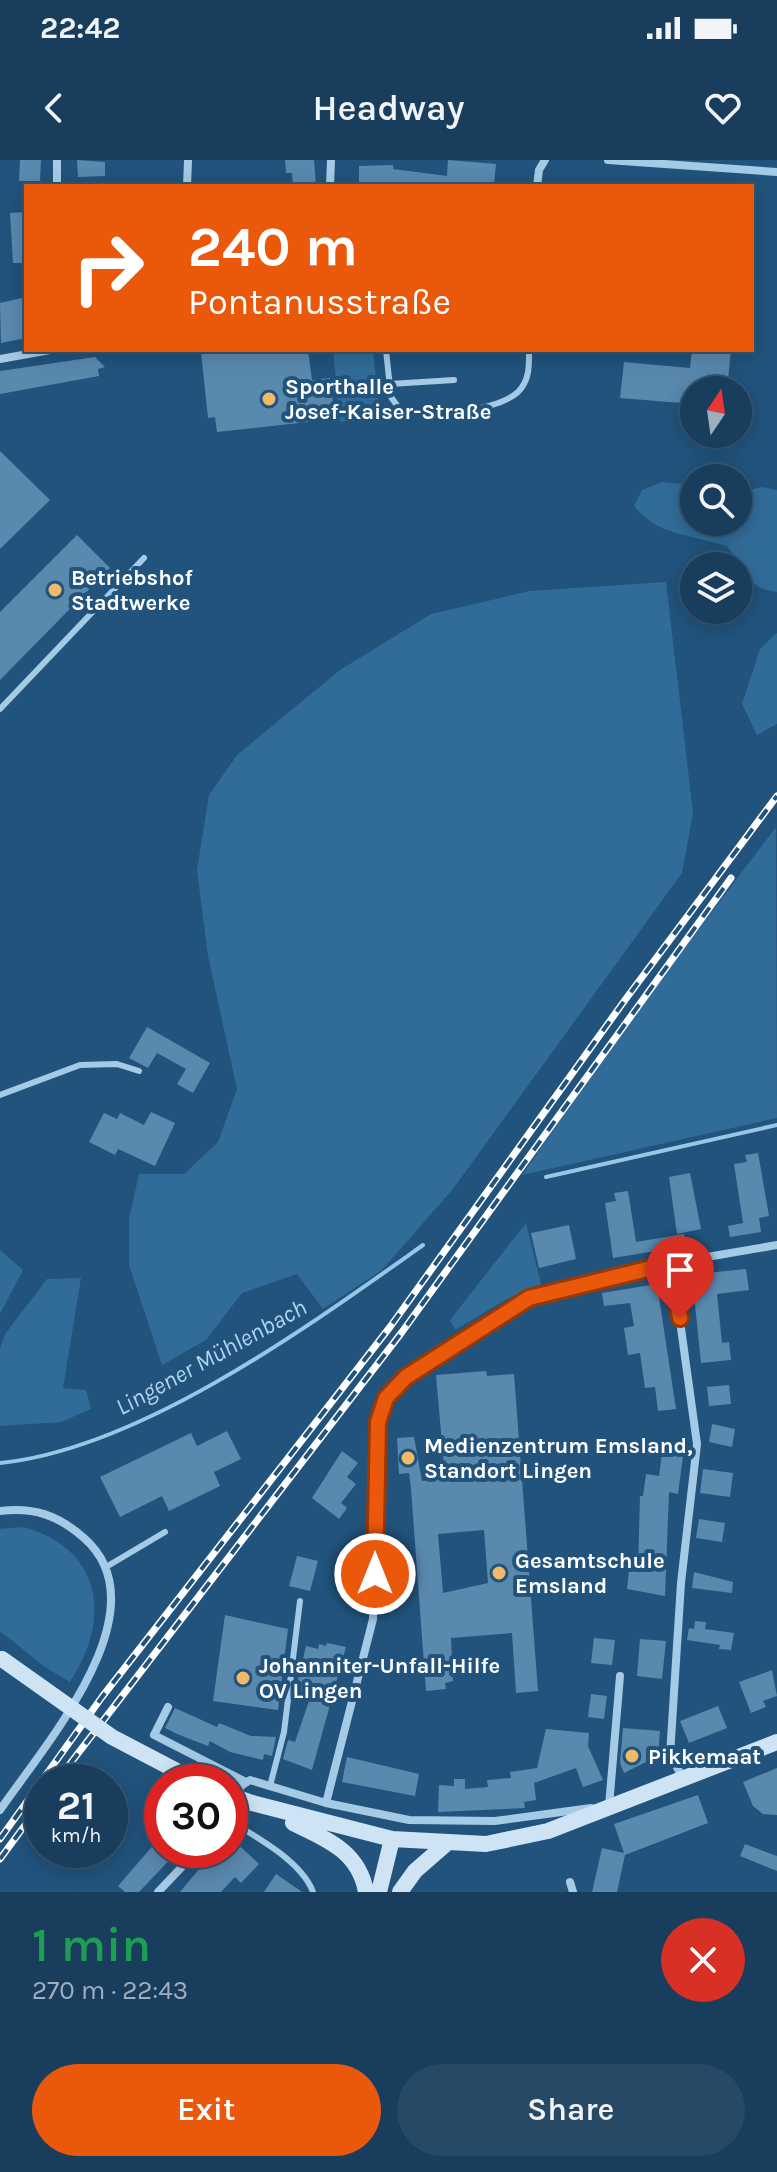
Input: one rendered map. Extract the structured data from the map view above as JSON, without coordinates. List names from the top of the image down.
{
  "water": ["Lingener Mühlenbach"],
  "places": [
    "Sporthalle Josef-Kaiser-Straße",
    "Betriebshof Stadtwerke",
    "Medienzentrum Emsland, Standort Lingen",
    "Gesamtschule Emsland",
    "Johanniter-Unfall-Hilfe OV Lingen",
    "Pikkemaat"
  ],
  "north": "top",
  "page": {
    "status": "22:42",
    "header": "Headway",
    "turn": ["240 m", "Pontanusstraße"],
    "speed": "21 km/h",
    "limit": "30",
    "heading": ["1 min", "270 m · 22:43"],
    "buttons": ["Exit", "Share"]
  }
}
